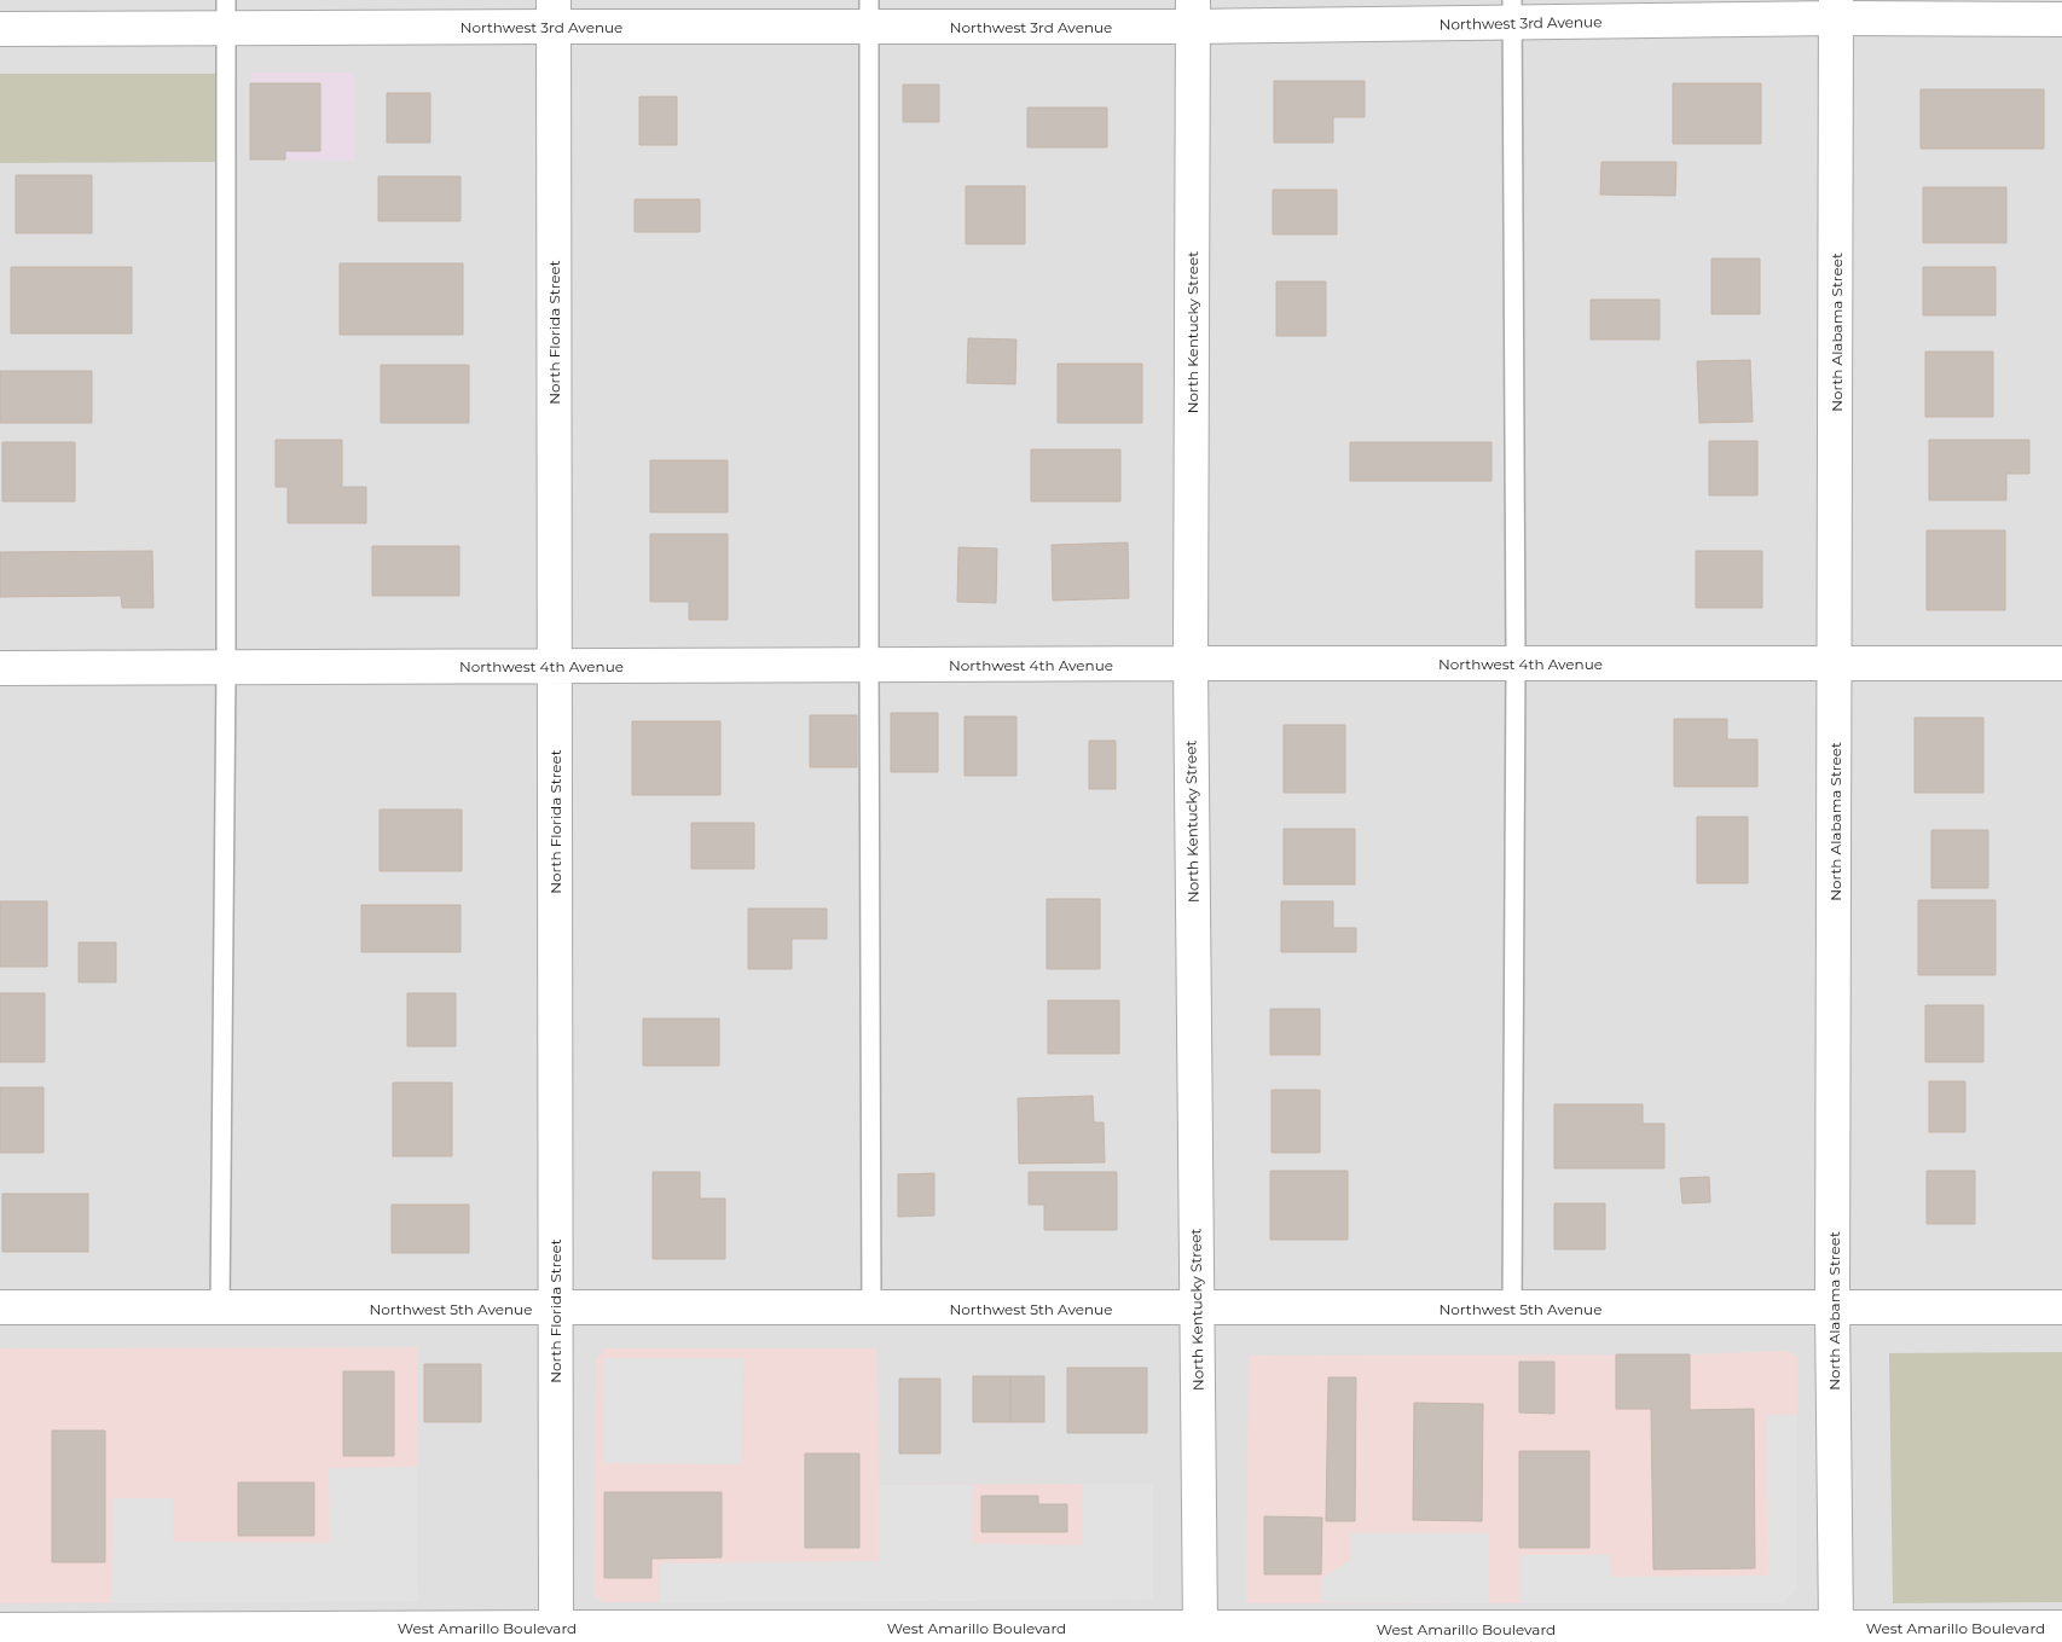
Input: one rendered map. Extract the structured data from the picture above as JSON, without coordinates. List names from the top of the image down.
{
  "streets": {
    "street": [
      "Northwest 3rd Avenue",
      "North Florida Street",
      "North Kentucky Street",
      "North Alabama Street",
      "Northwest 4th Avenue",
      "Northwest 5th Avenue",
      "West Amarillo Boulevard"
    ]
  },
  "crossings": [
    ["Northwest 3rd Avenue", "North Florida Street"],
    ["Northwest 3rd Avenue", "North Kentucky Street"],
    ["Northwest 3rd Avenue", "North Alabama Street"],
    ["North Florida Street", "Northwest 4th Avenue"],
    ["North Florida Street", "Northwest 5th Avenue"],
    ["North Florida Street", "West Amarillo Boulevard"],
    ["North Kentucky Street", "Northwest 4th Avenue"],
    ["North Kentucky Street", "Northwest 5th Avenue"],
    ["North Kentucky Street", "West Amarillo Boulevard"],
    ["North Alabama Street", "Northwest 4th Avenue"],
    ["North Alabama Street", "Northwest 5th Avenue"],
    ["North Alabama Street", "West Amarillo Boulevard"]
  ]
}
